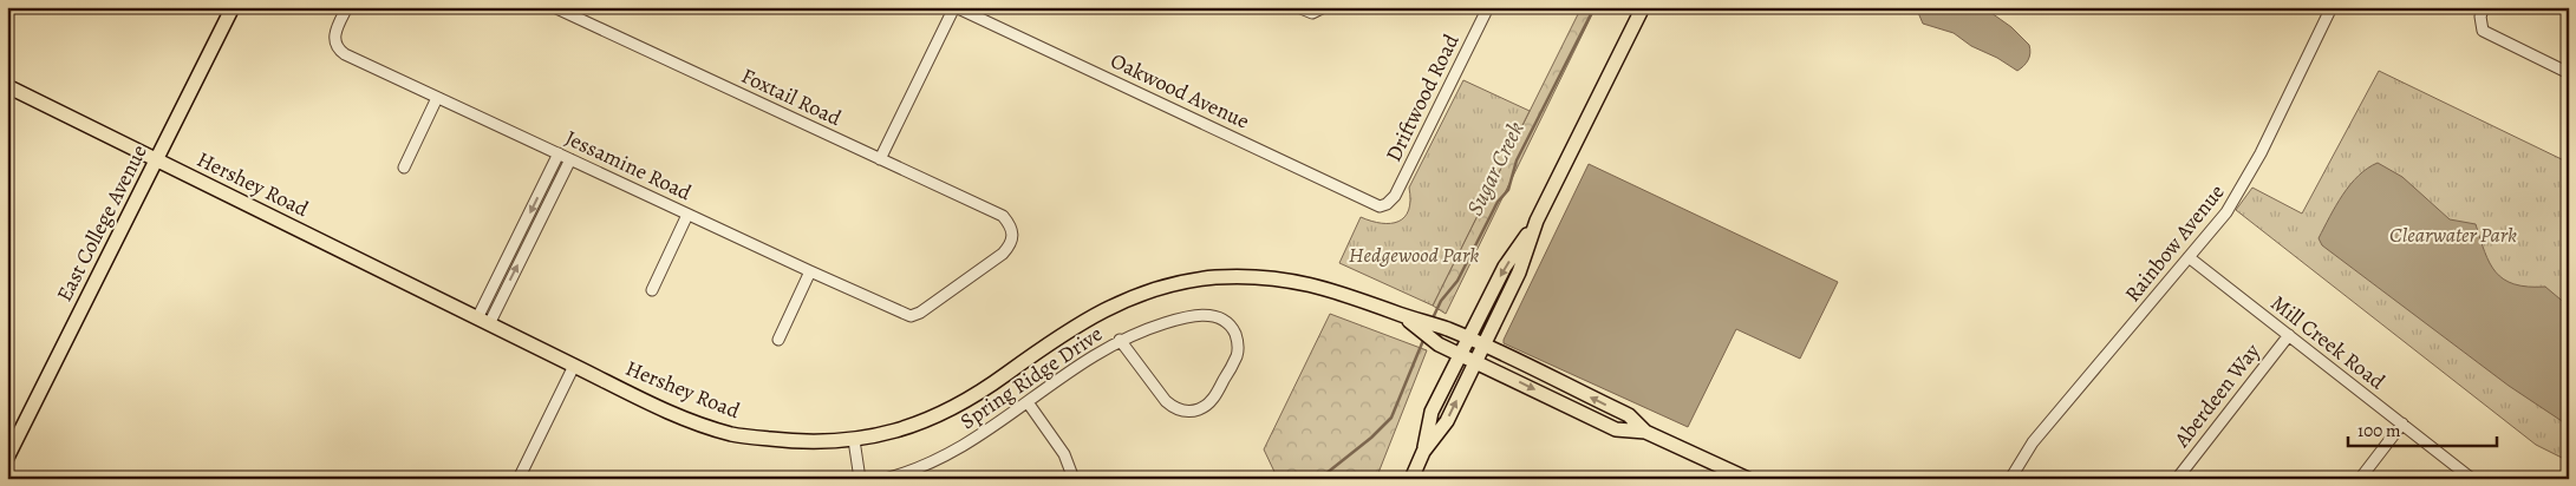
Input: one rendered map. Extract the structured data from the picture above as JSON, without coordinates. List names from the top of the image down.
{
  "streets": {
    "main road": ["Hershey Road", "East College Avenue"],
    "street": [
      "Oakwood Avenue",
      "Foxtail Road",
      "Driftwood Road",
      "Jessamine Road",
      "Rainbow Avenue",
      "Mill Creek Road",
      "Spring Ridge Drive",
      "Aberdeen Way"
    ]
  },
  "crossings": [
    ["Oakwood Avenue", "Driftwood Road"],
    ["Foxtail Road", "Jessamine Road"],
    ["Hershey Road", "East College Avenue"],
    ["Rainbow Avenue", "Mill Creek Road"],
    ["Mill Creek Road", "Aberdeen Way"]
  ],
  "water": ["Sugar Creek"],
  "parks": ["Clearwater Park", "Hedgewood Park"],
  "scale_bar": "100 m"
}
